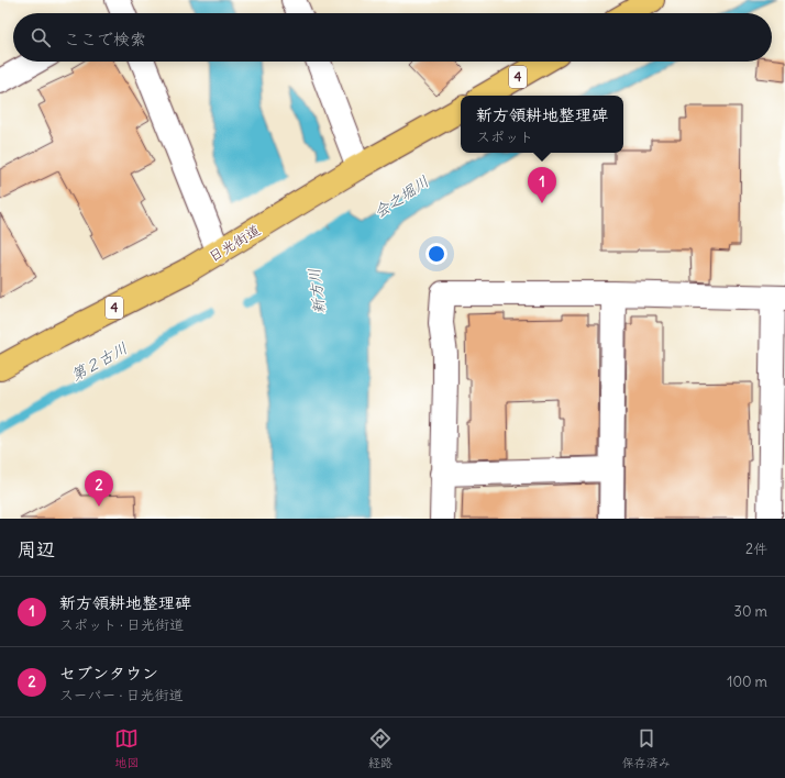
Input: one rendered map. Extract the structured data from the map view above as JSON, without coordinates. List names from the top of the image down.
{
  "streets": {
    "highway": ["4", "日光街道"]
  },
  "water": ["会之堀川", "新方川", "第２古川"],
  "page": {
    "search": "ここで検索",
    "popup": ["新方領耕地整理碑", "スポット"],
    "pins": ["1", "2"],
    "heading": ["周辺", "2件"],
    "list": [
      {
        "mark": "1",
        "name": "新方領耕地整理碑",
        "note": "スポット · 日光街道",
        "value": "30 m"
      },
      {
        "mark": "2",
        "name": "セブンタウン",
        "note": "スーパー · 日光街道",
        "value": "100 m"
      }
    ],
    "nav": ["地図", "経路", "保存済み"]
  }
}
